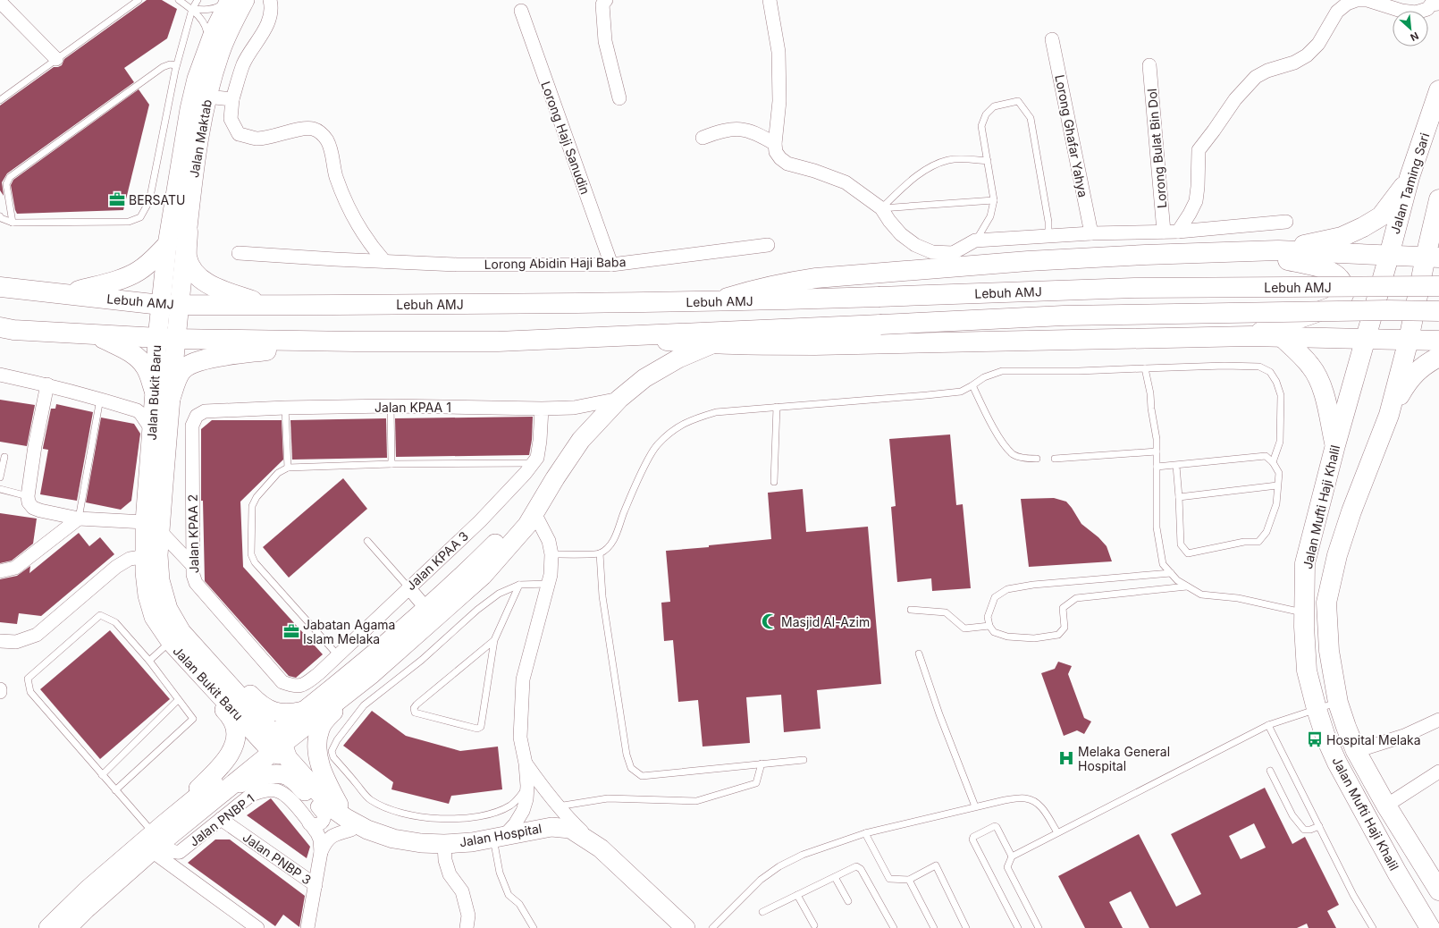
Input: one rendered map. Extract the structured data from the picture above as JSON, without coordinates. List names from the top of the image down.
{
  "streets": {
    "main road": [
      "Jalan Maktab",
      "Jalan Taming Sari",
      "Lebuh AMJ",
      "Jalan Bukit Baru",
      "Jalan Mufti Haji Khalil",
      "Jalan Hospital"
    ],
    "street": [
      "Lorong Ghafar Yahya",
      "Lorong Haji Sanudin",
      "Lorong Bulat Bin Dol",
      "Lorong Abidin Haji Baba",
      "Jalan KPAA 1",
      "Jalan KPAA 2",
      "Jalan KPAA 3",
      "Jalan PNBP 1",
      "Jalan PNBP 3"
    ]
  },
  "crossings": [
    ["Lorong Haji Sanudin", "Lorong Abidin Haji Baba"],
    ["Jalan Maktab", "Lebuh AMJ"],
    ["Jalan Maktab", "Jalan Bukit Baru"],
    ["Jalan Taming Sari", "Jalan Mufti Haji Khalil"],
    ["Lebuh AMJ", "Jalan Bukit Baru"],
    ["Jalan Bukit Baru", "Jalan Hospital"],
    ["Jalan KPAA 1", "Jalan KPAA 2"],
    ["Jalan KPAA 1", "Jalan KPAA 3"],
    ["Jalan KPAA 2", "Jalan KPAA 3"],
    ["Jalan PNBP 1", "Jalan PNBP 3"]
  ],
  "places": {
    "office": ["BERSATU", "Jabatan Agama Islam Melaka"],
    "mosque": ["Masjid Al-Azim"],
    "bus stop": ["Hospital Melaka"],
    "hospital": ["Melaka General Hospital"]
  },
  "north": "bottom right"
}
